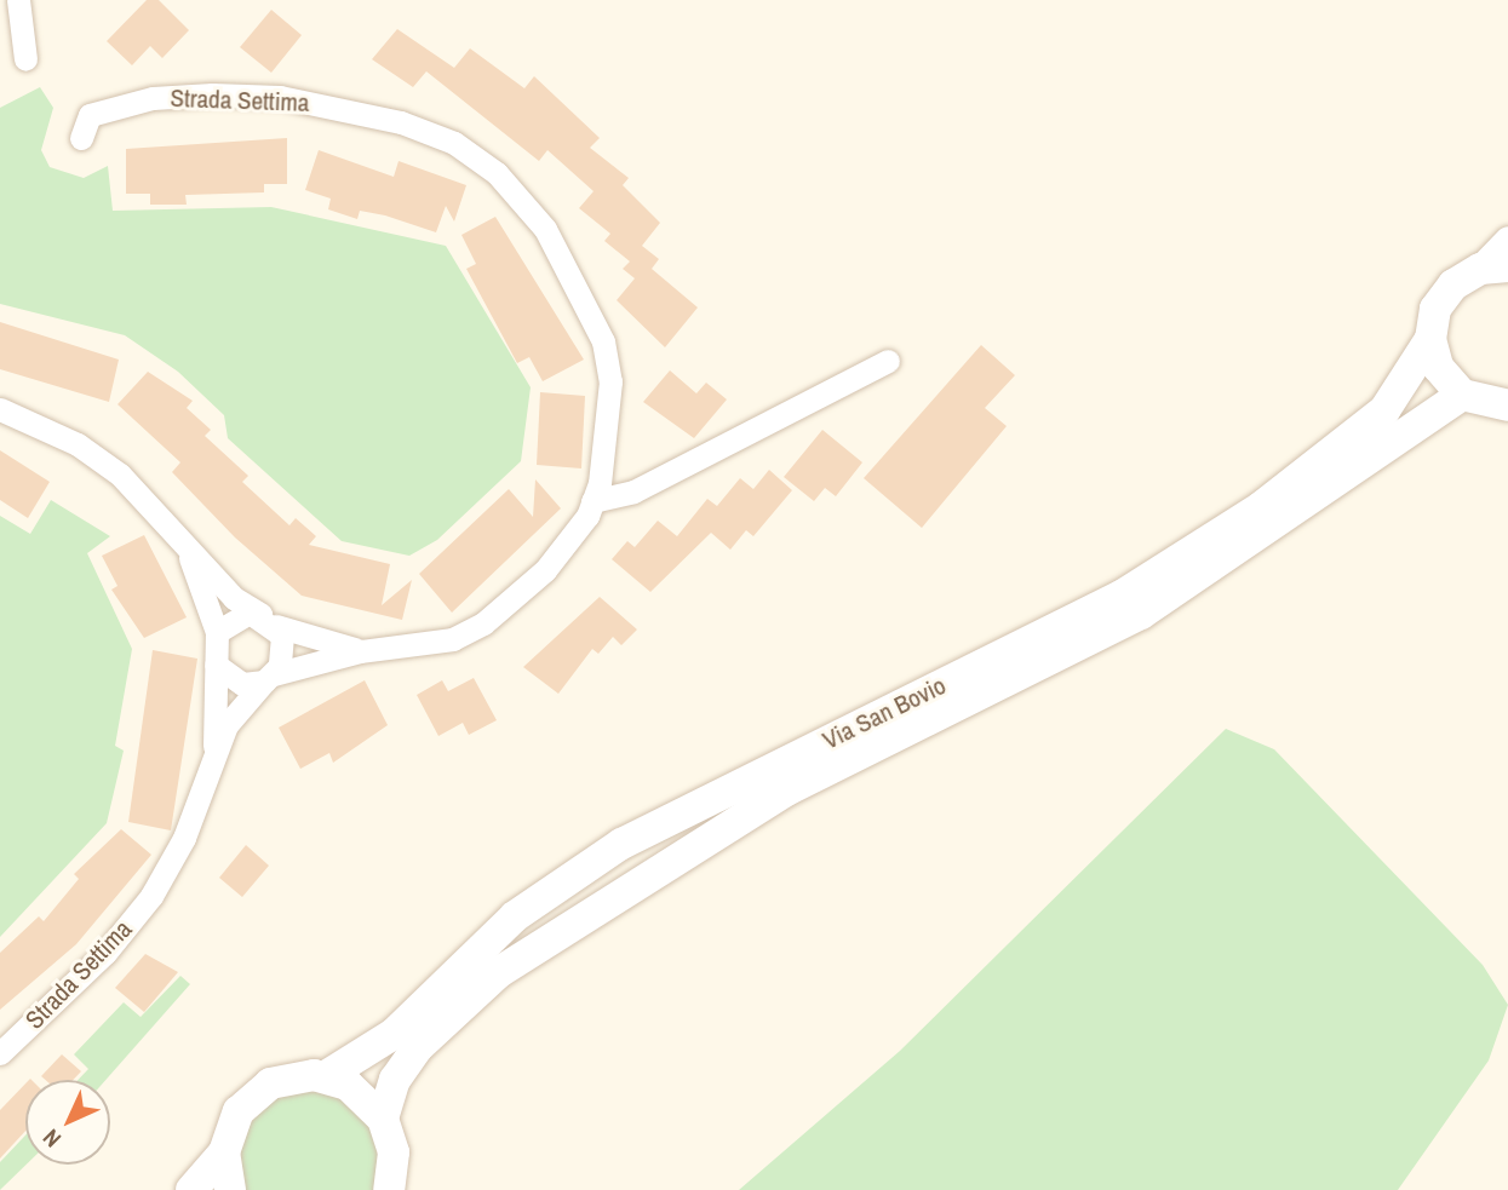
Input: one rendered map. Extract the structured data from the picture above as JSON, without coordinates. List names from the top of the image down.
{
  "streets": {
    "main road": ["Via San Bovio"],
    "street": ["Strada Settima"]
  },
  "north": "bottom left"
}
